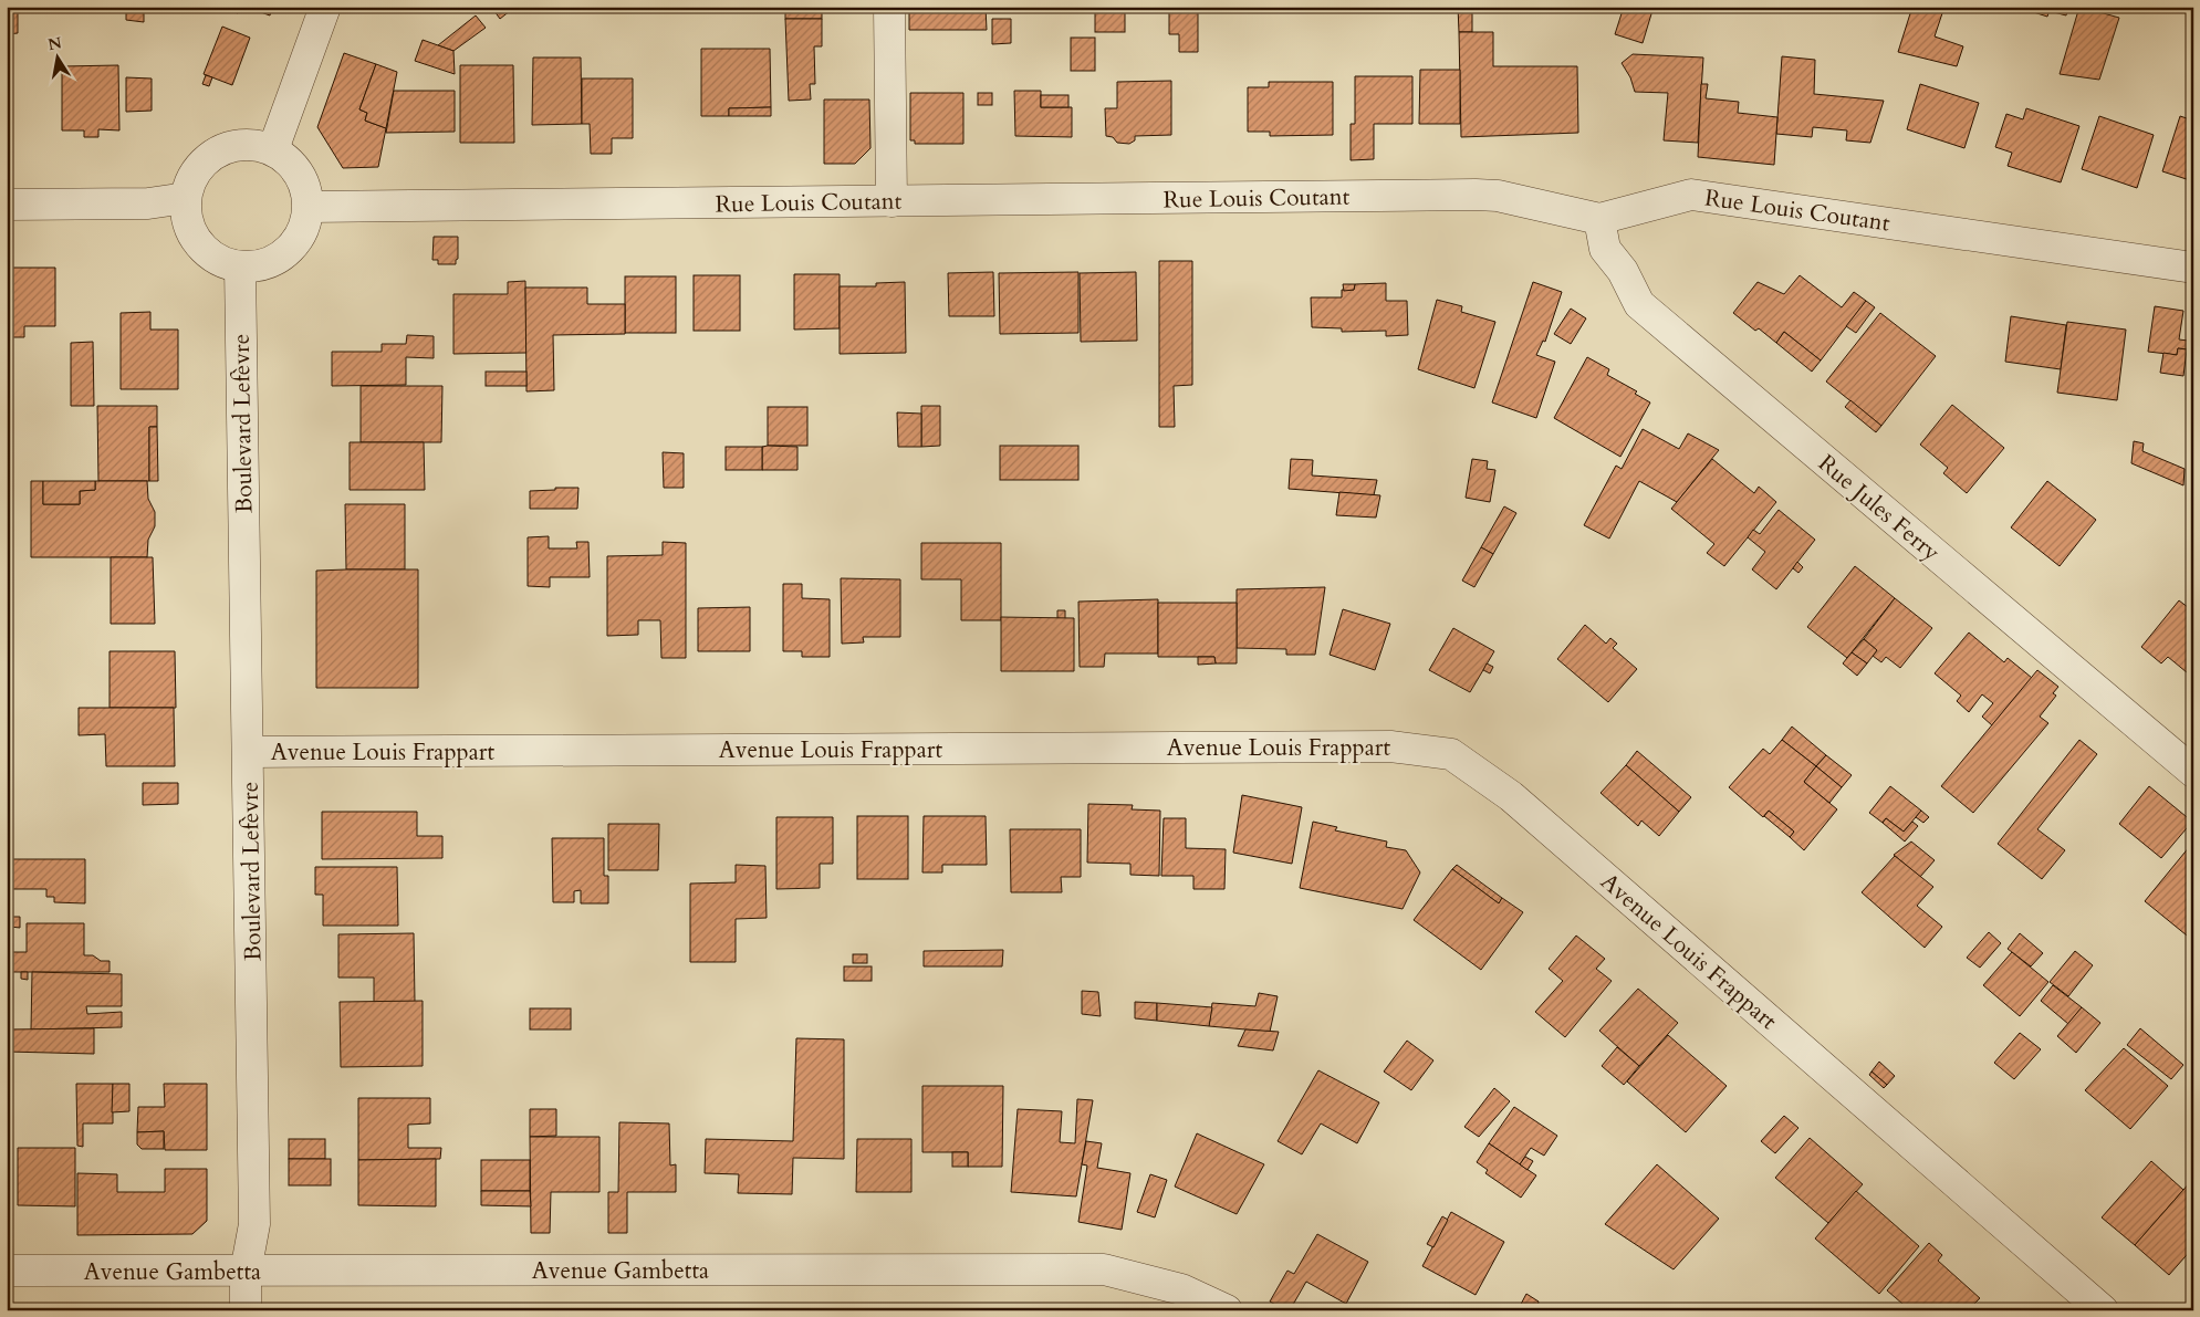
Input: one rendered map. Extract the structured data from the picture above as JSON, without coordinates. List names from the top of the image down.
{
  "streets": {
    "street": [
      "Rue Louis Coutant",
      "Boulevard Lefèvre",
      "Rue Jules Ferry",
      "Avenue Louis Frappart",
      "Avenue Gambetta"
    ]
  },
  "crossings": [
    ["Rue Louis Coutant", "Boulevard Lefèvre"],
    ["Rue Louis Coutant", "Rue Jules Ferry"],
    ["Boulevard Lefèvre", "Avenue Louis Frappart"],
    ["Boulevard Lefèvre", "Avenue Gambetta"]
  ],
  "north": "top"
}
